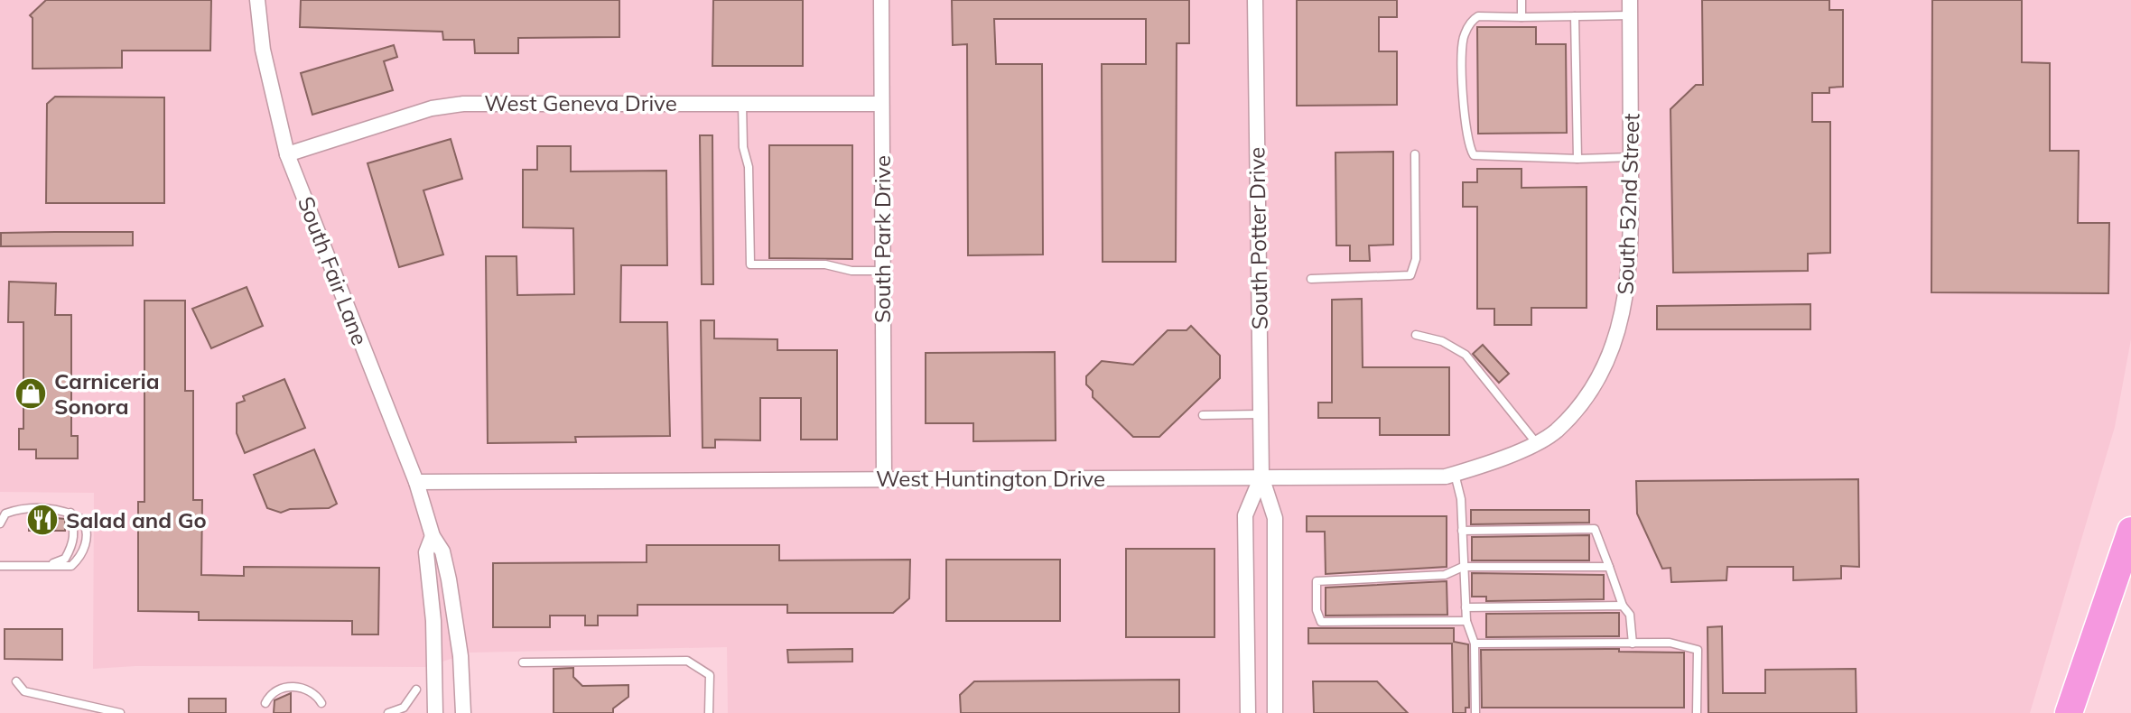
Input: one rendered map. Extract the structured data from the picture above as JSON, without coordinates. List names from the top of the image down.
{
  "streets": {
    "street": [
      "West Geneva Drive",
      "South 52nd Street",
      "South Potter Drive",
      "South Park Drive",
      "South Fair Lane",
      "West Huntington Drive"
    ]
  },
  "crossings": [
    ["West Geneva Drive", "South Park Drive"],
    ["West Geneva Drive", "South Fair Lane"],
    ["South 52nd Street", "West Huntington Drive"],
    ["South Potter Drive", "West Huntington Drive"],
    ["South Park Drive", "West Huntington Drive"],
    ["South Fair Lane", "West Huntington Drive"]
  ],
  "places": {
    "shop": ["Carniceria Sonora"],
    "restaurant": ["Salad and Go"]
  }
}
